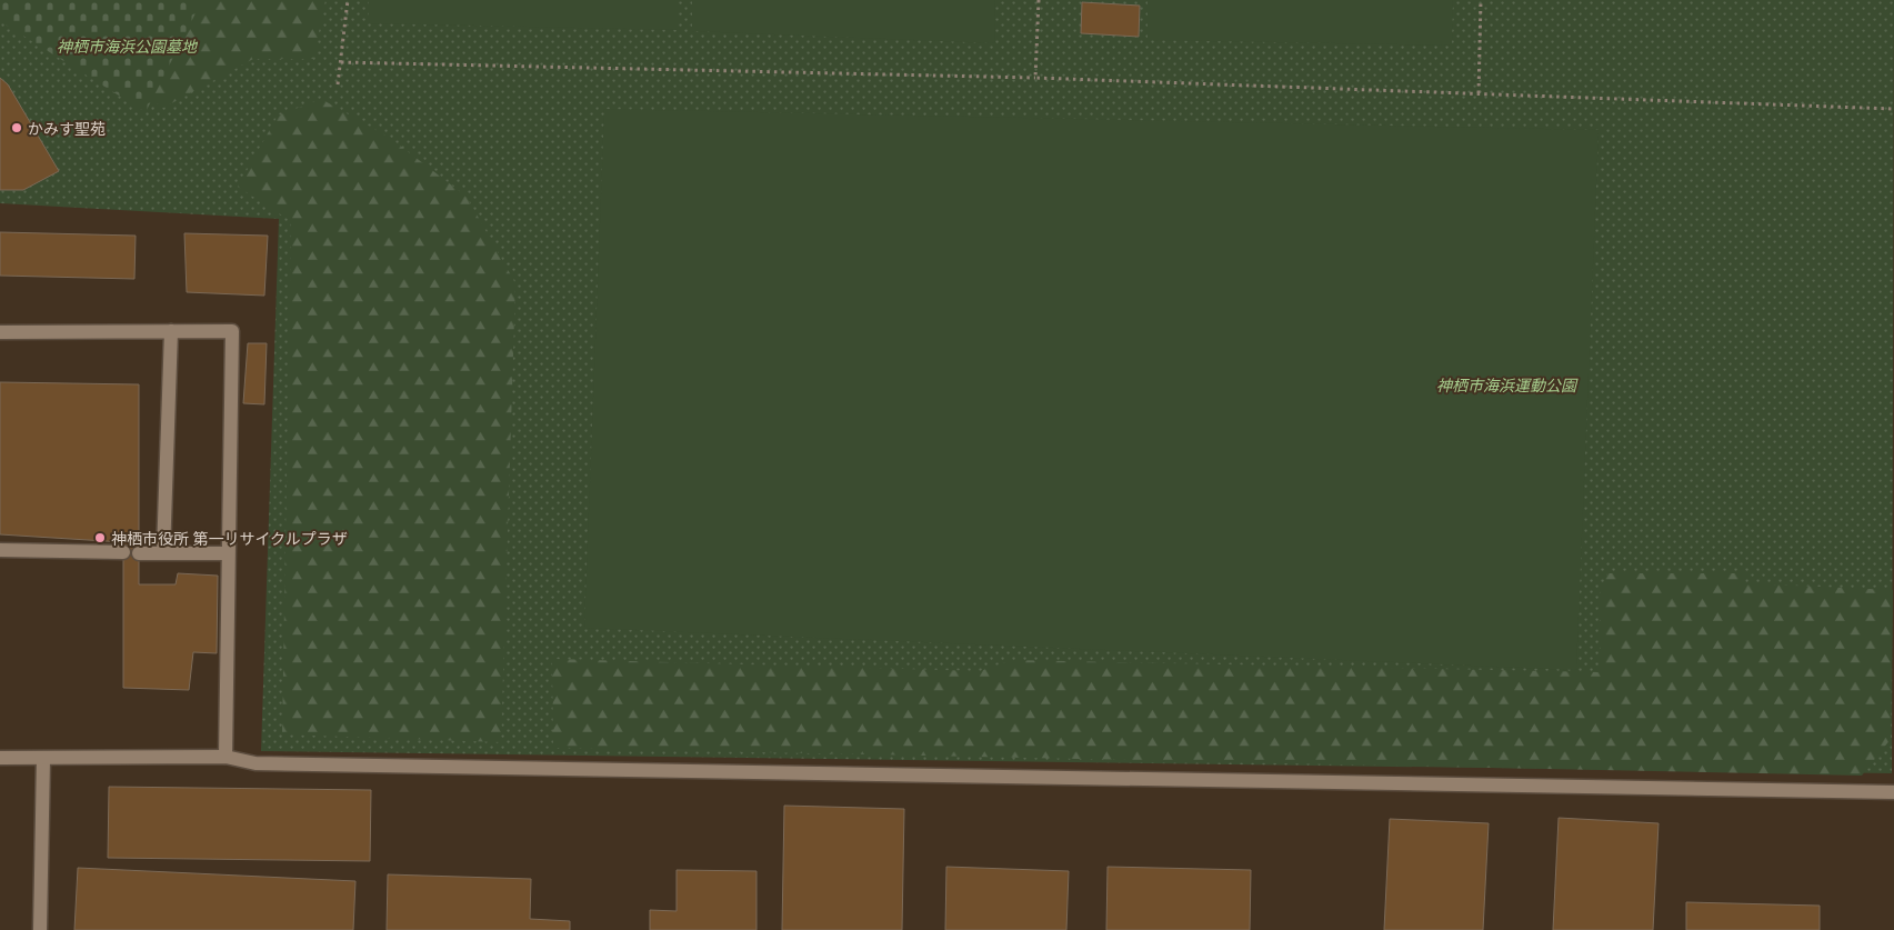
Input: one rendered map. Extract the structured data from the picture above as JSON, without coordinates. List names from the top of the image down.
{
  "parks": ["神栖市海浜公園墓地", "神栖市海浜運動公園"],
  "places": ["かみす聖苑", "神栖市役所 第一リサイクルプラザ"]
}
